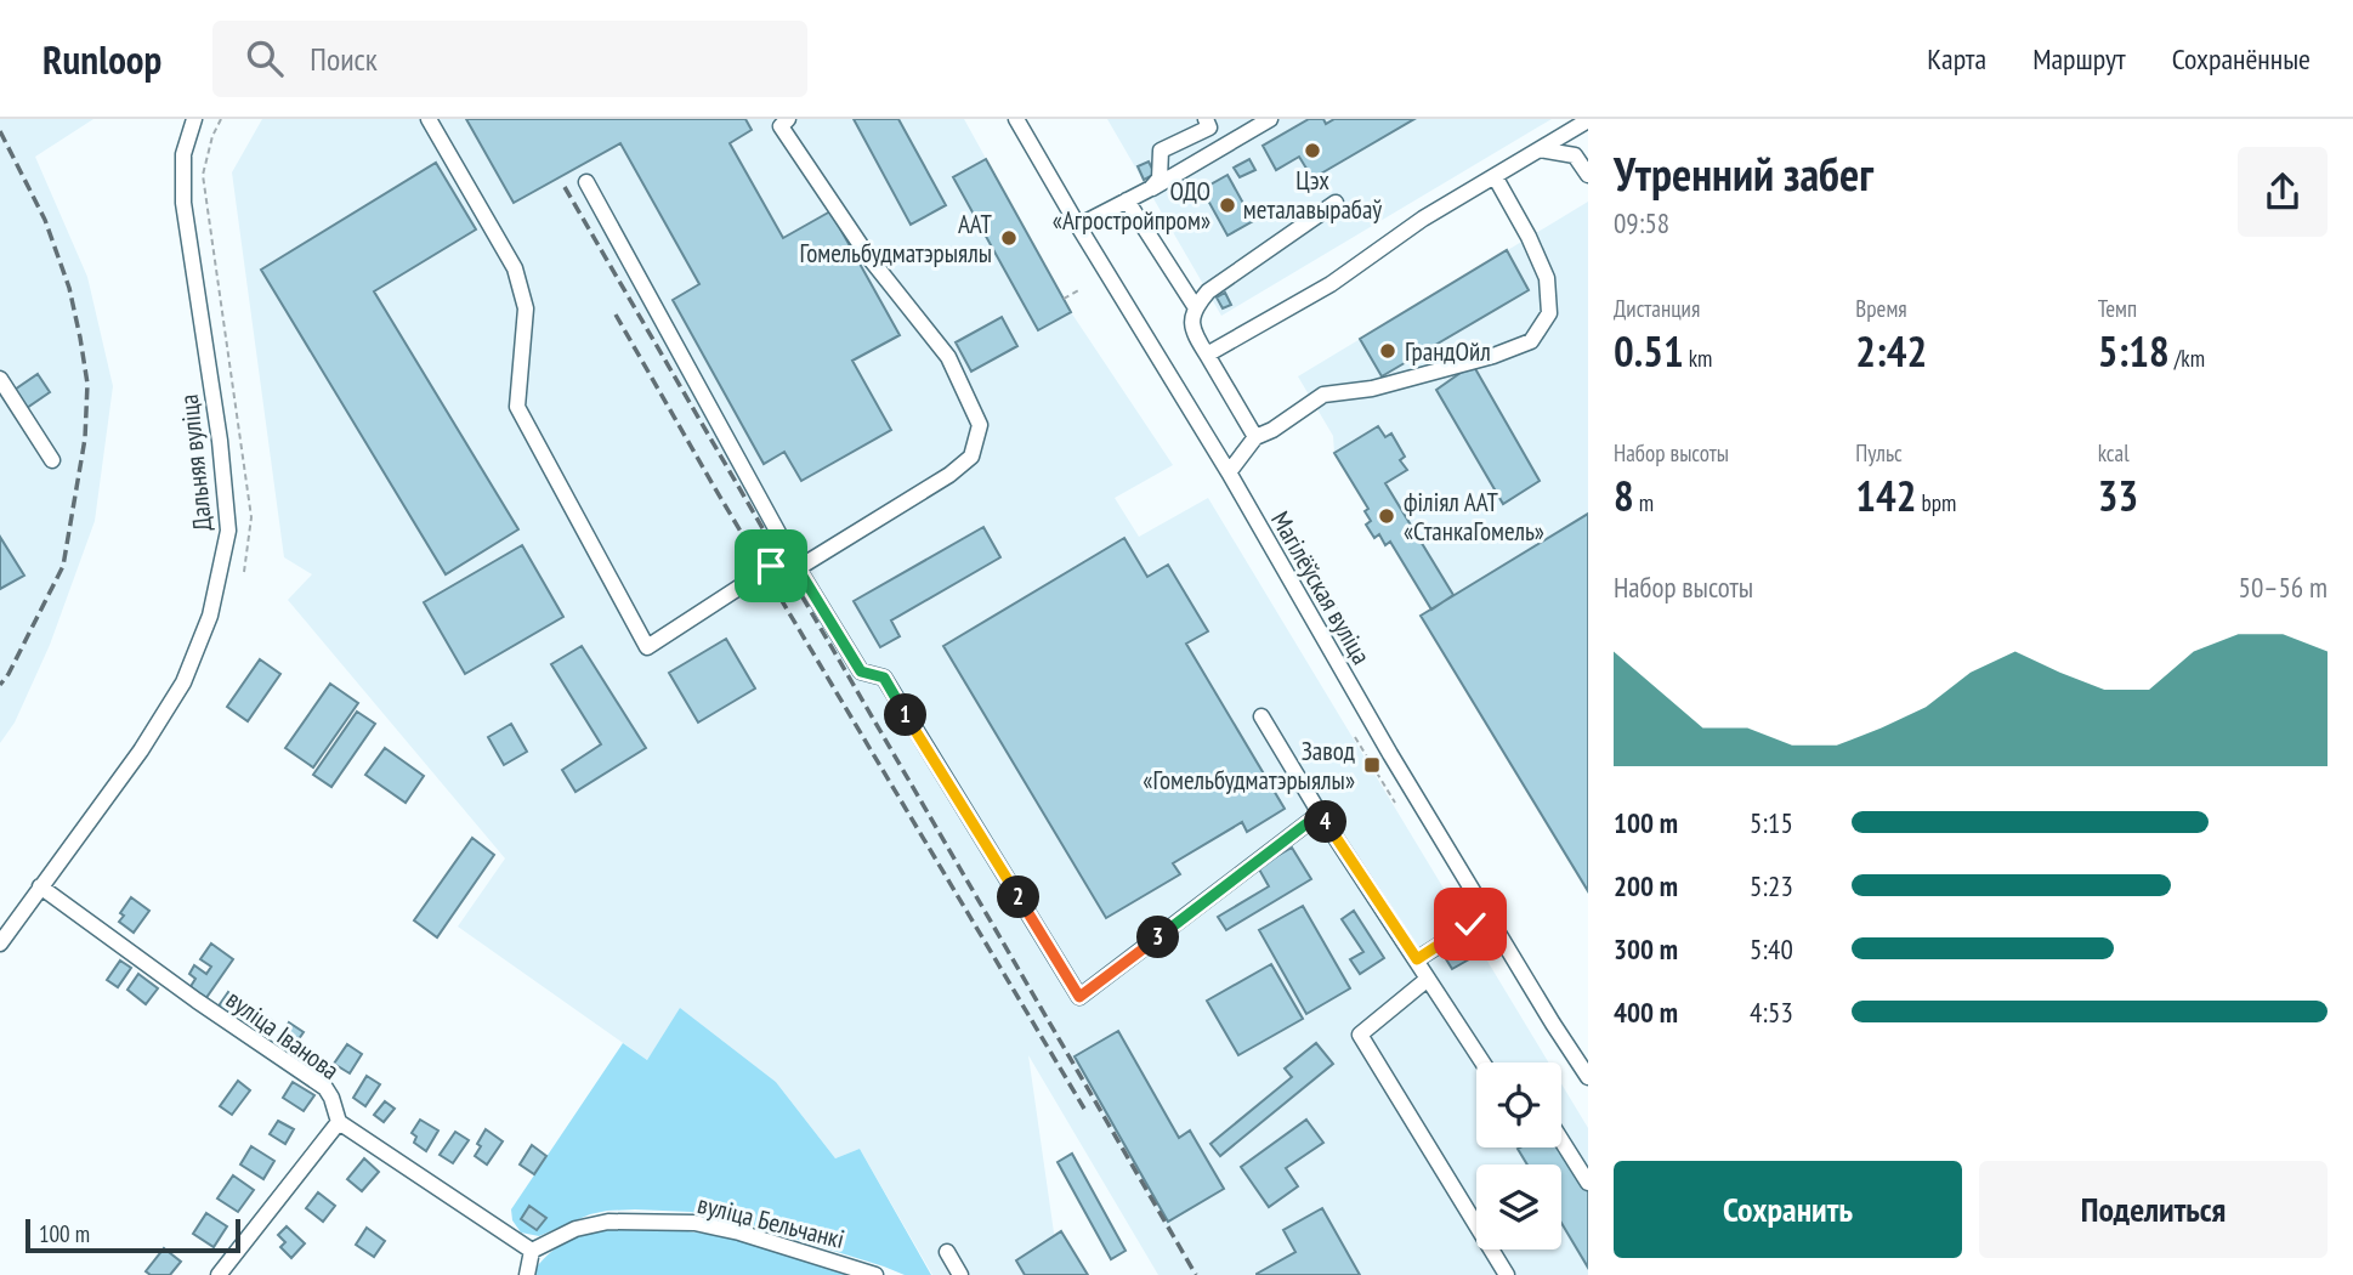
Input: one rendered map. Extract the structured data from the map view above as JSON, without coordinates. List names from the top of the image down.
{
  "streets": {
    "street": [
      "Дальняя вуліца",
      "Магілёўская вуліца",
      "вуліца Іванова",
      "вуліца Бельчанкі"
    ]
  },
  "crossings": [
    ["Дальняя вуліца", "вуліца Іванова"],
    ["вуліца Іванова", "вуліца Бельчанкі"]
  ],
  "places": {
    "other": [
      "Цэх металавырабаў",
      "ОДО «Агростройпром»",
      "ААТ Гомельбудматэрыялы",
      "ГрандОйл",
      "філіял ААТ «СтанкаГомель»"
    ],
    "transit": ["Завод «Гомельбудматэрыялы»"]
  },
  "scale_bar": "100 m",
  "page": {
    "header": "Runloop",
    "search": "Поиск",
    "nav": ["Карта", "Маршрут", "Сохранённые"],
    "heading": ["Утренний забег", "09:58"],
    "stats": [
      ["Дистанция", "0.51 km"],
      ["Время", "2:42"],
      ["Темп", "5:18 /km"],
      ["Набор высоты", "8 m"],
      ["Пульс", "142 bpm"],
      ["kcal", "33"]
    ],
    "chart": ["Набор высоты", "50–56 m"],
    "pins": [
      "1",
      "4",
      "2",
      "3"
    ],
    "list": [
      {
        "name": "100 m",
        "note": "5:15"
      },
      {
        "name": "200 m",
        "note": "5:23"
      },
      {
        "name": "300 m",
        "note": "5:40"
      },
      {
        "name": "400 m",
        "note": "4:53"
      }
    ],
    "buttons": ["Сохранить", "Поделиться"],
    "scale": "100 m"
  }
}
